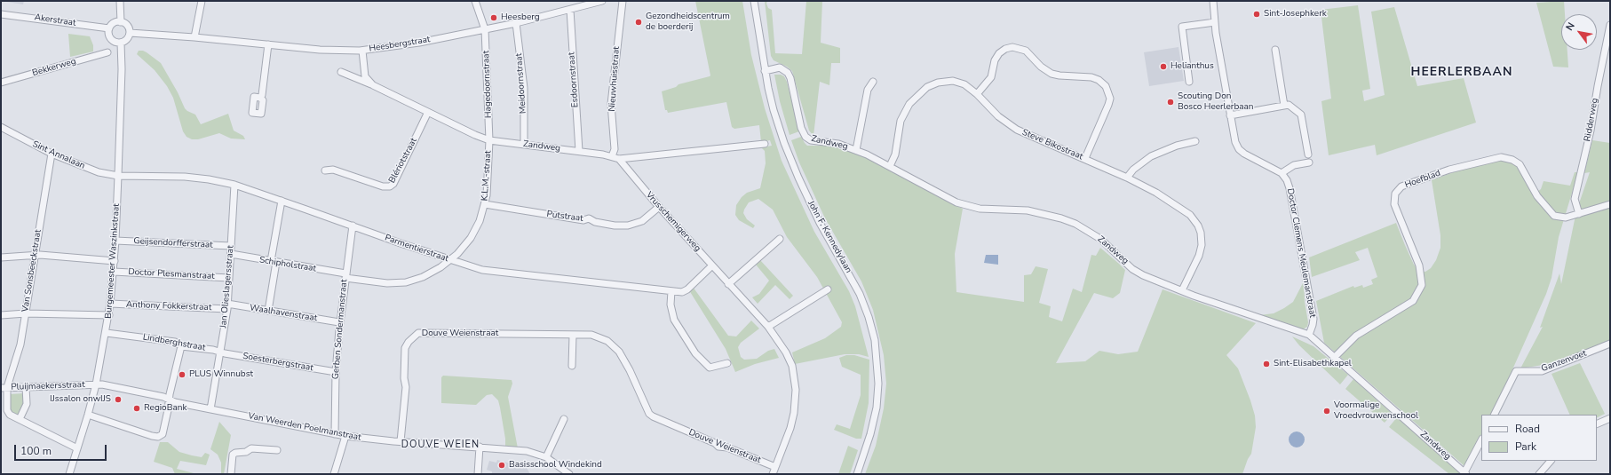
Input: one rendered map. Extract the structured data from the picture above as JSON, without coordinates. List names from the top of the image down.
{
  "streets": {
    "street": [
      "Akerstraat",
      "Heesbergstraat",
      "Bekkerweg",
      "Nieuwhuisstraat",
      "Esdoornstraat",
      "Meidoornstraat",
      "Hagedoornstraat",
      "Ridderweg",
      "Zandweg",
      "Steve Bikostraat",
      "Sint Annalaan",
      "Blériotstraat",
      "K.L.M.-straat",
      "Hoefblad",
      "Putstraat",
      "Vrusschemigerweg",
      "John F. Kennedylaan",
      "Geijsendorfferstraat",
      "Parmentierstraat",
      "Doctor Clemens Meulemanstraat",
      "Burgemeester Waszinkstraat",
      "Schipholstraat",
      "Van Sonsbeeckstraat",
      "Doctor Plesmanstraat",
      "Jan Olieslagersstraat",
      "Anthony Fokkerstraat",
      "Waalhavenstraat",
      "Gerben Sondermanstraat",
      "Douve Weienstraat",
      "Lindberghstraat",
      "Ganzenvoet",
      "Soesterbergstraat",
      "Pluijmaekersstraat",
      "Van Weerden Poelmanstraat"
    ]
  },
  "crossings": [
    ["Akerstraat", "Burgemeester Waszinkstraat"],
    ["Heesbergstraat", "Esdoornstraat"],
    ["Heesbergstraat", "Meidoornstraat"],
    ["Heesbergstraat", "Hagedoornstraat"],
    ["Nieuwhuisstraat", "Zandweg"],
    ["Esdoornstraat", "Zandweg"],
    ["Meidoornstraat", "Zandweg"],
    ["Hagedoornstraat", "Zandweg"],
    ["Hagedoornstraat", "K.L.M.-straat"],
    ["Ridderweg", "Hoefblad"],
    ["Zandweg", "Steve Bikostraat"],
    ["Zandweg", "Blériotstraat"],
    ["Zandweg", "K.L.M.-straat"],
    ["Zandweg", "Hoefblad"],
    ["Zandweg", "Vrusschemigerweg"],
    ["Zandweg", "John F. Kennedylaan"],
    ["Zandweg", "Doctor Clemens Meulemanstraat"],
    ["Sint Annalaan", "Parmentierstraat"],
    ["Sint Annalaan", "Burgemeester Waszinkstraat"],
    ["Sint Annalaan", "Van Sonsbeeckstraat"],
    ["K.L.M.-straat", "Putstraat"],
    ["K.L.M.-straat", "Parmentierstraat"],
    ["K.L.M.-straat", "Schipholstraat"],
    ["K.L.M.-straat", "Gerben Sondermanstraat"],
    ["Putstraat", "Vrusschemigerweg"],
    ["Vrusschemigerweg", "Parmentierstraat"],
    ["Vrusschemigerweg", "Douve Weienstraat"],
    ["Geijsendorfferstraat", "Burgemeester Waszinkstraat"],
    ["Geijsendorfferstraat", "Jan Olieslagersstraat"],
    ["Parmentierstraat", "Burgemeester Waszinkstraat"],
    ["Parmentierstraat", "Jan Olieslagersstraat"],
    ["Parmentierstraat", "Gerben Sondermanstraat"],
    ["Burgemeester Waszinkstraat", "Doctor Plesmanstraat"],
    ["Burgemeester Waszinkstraat", "Anthony Fokkerstraat"],
    ["Burgemeester Waszinkstraat", "Lindberghstraat"],
    ["Burgemeester Waszinkstraat", "Pluijmaekersstraat"],
    ["Burgemeester Waszinkstraat", "Van Weerden Poelmanstraat"],
    ["Schipholstraat", "Jan Olieslagersstraat"],
    ["Schipholstraat", "Gerben Sondermanstraat"],
    ["Van Sonsbeeckstraat", "Pluijmaekersstraat"],
    ["Doctor Plesmanstraat", "Jan Olieslagersstraat"],
    ["Jan Olieslagersstraat", "Anthony Fokkerstraat"],
    ["Jan Olieslagersstraat", "Waalhavenstraat"],
    ["Jan Olieslagersstraat", "Lindberghstraat"],
    ["Jan Olieslagersstraat", "Soesterbergstraat"],
    ["Jan Olieslagersstraat", "Van Weerden Poelmanstraat"],
    ["Anthony Fokkerstraat", "Waalhavenstraat"],
    ["Waalhavenstraat", "Gerben Sondermanstraat"],
    ["Gerben Sondermanstraat", "Soesterbergstraat"],
    ["Gerben Sondermanstraat", "Van Weerden Poelmanstraat"],
    ["Douve Weienstraat", "Van Weerden Poelmanstraat"],
    ["Lindberghstraat", "Soesterbergstraat"],
    ["Pluijmaekersstraat", "Van Weerden Poelmanstraat"]
  ],
  "districts": ["HEERLERBAAN", "DOUVE WEIEN"],
  "places": [
    "Sint-Josephkerk",
    "Heesberg",
    "Gezondheidscentrum de boerderij",
    "Helianthus",
    "Scouting Don Bosco Heerlerbaan",
    "Sint-Elisabethkapel",
    "PLUS Winnubst",
    "IJssalon onwIJS",
    "RegioBank",
    "Voormalige Vroedvrouwenschool",
    "Basisschool Windekind"
  ],
  "legend": ["Road", "Park"],
  "scale_bar": "100 m",
  "north": "top left"
}
